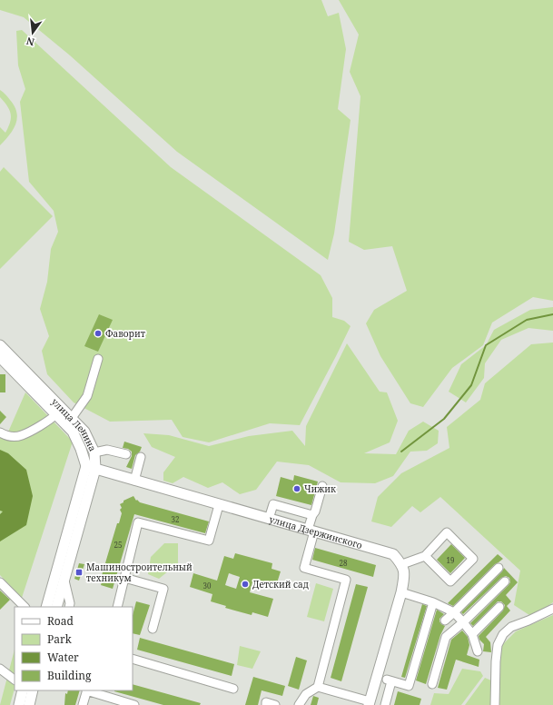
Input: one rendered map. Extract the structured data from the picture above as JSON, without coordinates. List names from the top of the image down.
{
  "streets": {
    "main road": ["улица Ленина", "улица Дзержинского"]
  },
  "crossings": [
    ["улица Ленина", "улица Дзержинского"]
  ],
  "places": {
    "other": ["Фаворит", "Чижик", "Детский сад"],
    "transit": ["Машиностроительный техникум"]
  },
  "house_numbers": [
    "32",
    "25",
    "19",
    "28",
    "30"
  ],
  "legend": [
    "Road",
    "Park",
    "Water",
    "Building"
  ],
  "north": "bottom"
}
